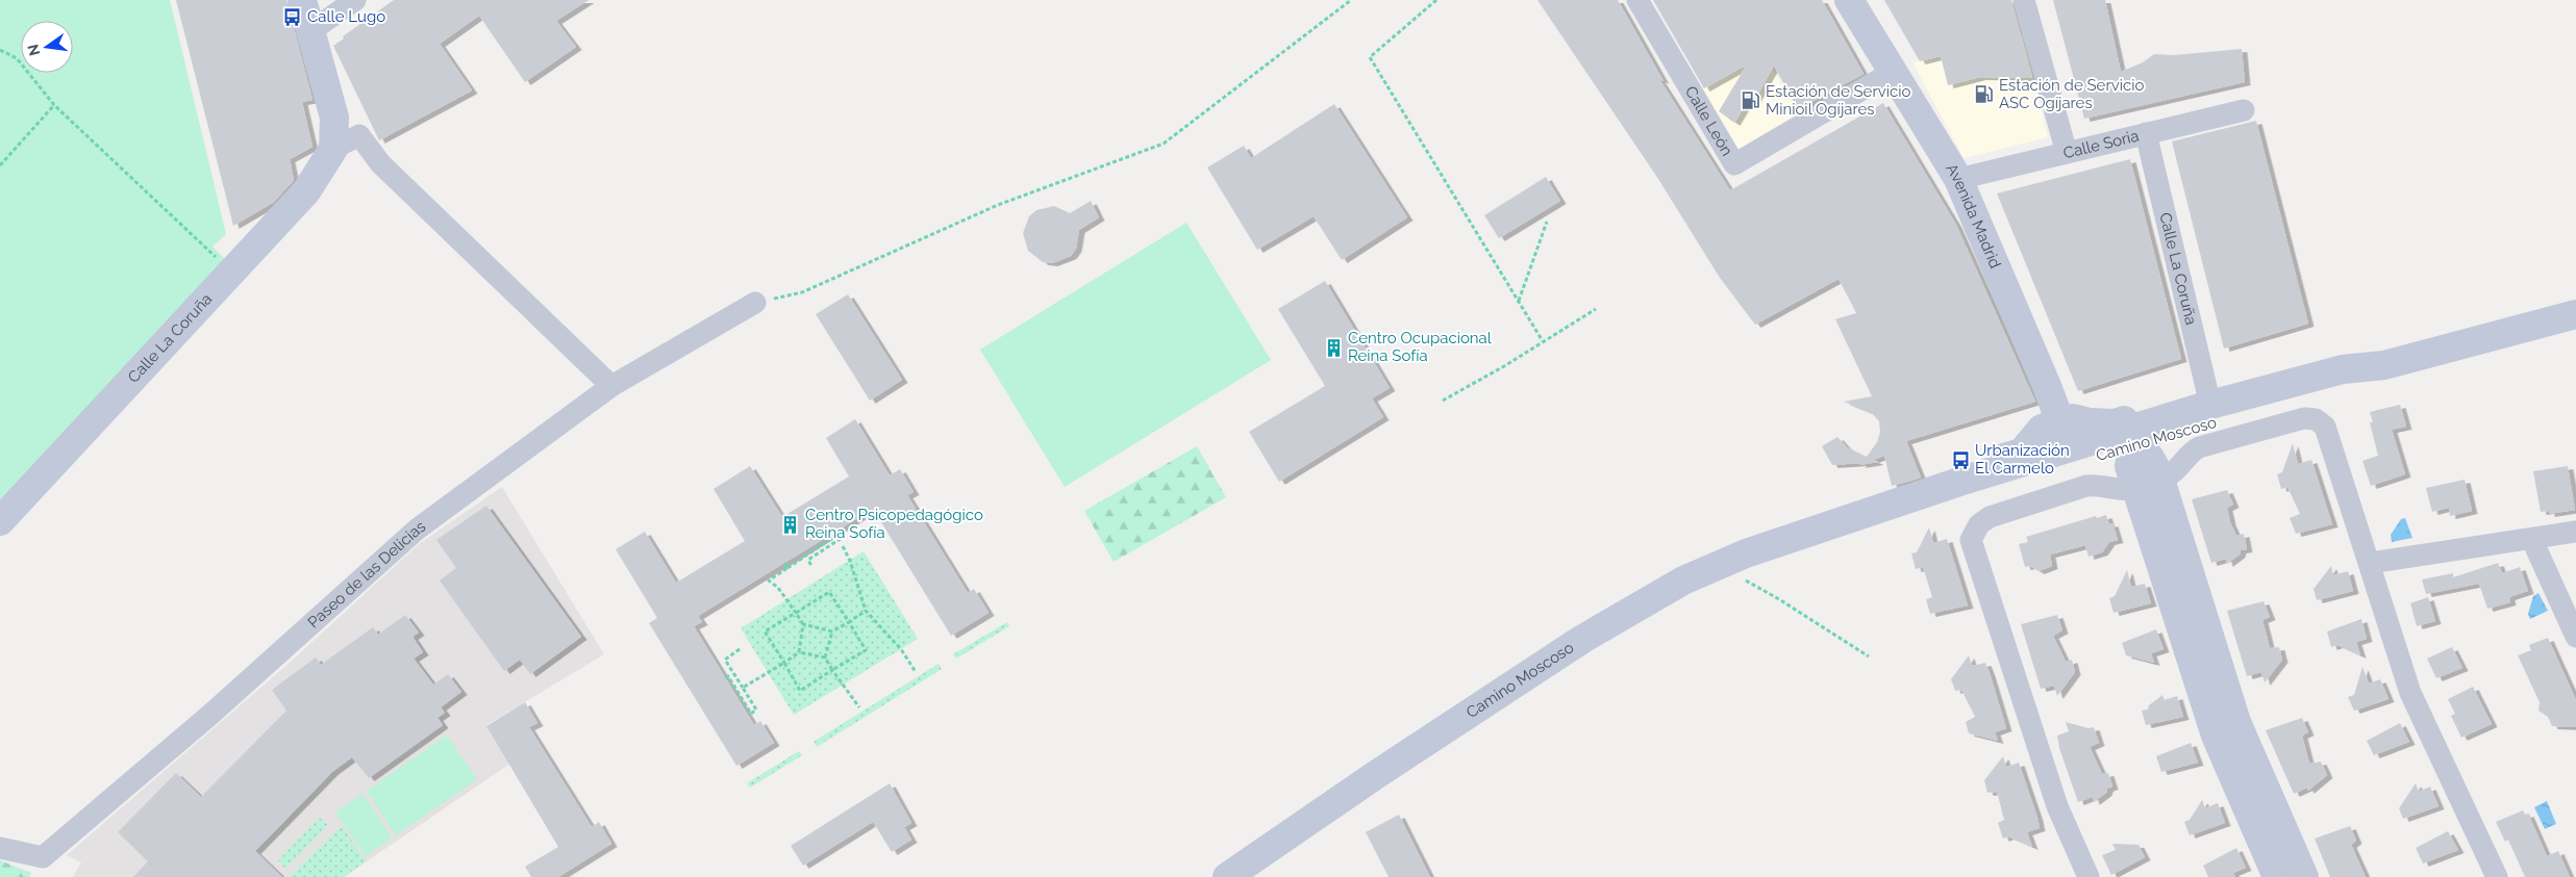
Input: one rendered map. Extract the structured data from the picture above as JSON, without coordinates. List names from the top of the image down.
{
  "streets": {
    "street": [
      "Calle León",
      "Calle Soria",
      "Avenida Madrid",
      "Calle La Coruña",
      "Camino Moscoso",
      "Paseo de las Delicias"
    ]
  },
  "crossings": [
    ["Calle León", "Avenida Madrid"],
    ["Calle Soria", "Avenida Madrid"],
    ["Calle Soria", "Calle La Coruña"],
    ["Avenida Madrid", "Camino Moscoso"],
    ["Calle La Coruña", "Camino Moscoso"]
  ],
  "places": {
    "bus stop": ["Calle Lugo", "Urbanización El Carmelo"],
    "fuel station": ["Estación de Servicio ASC Ogíjares", "Estación de Servicio Minioil Ogíjares"],
    "building": ["Centro Ocupacional Reina Sofía", "Centro Psicopedagógico Reina Sofía"]
  },
  "north": "left"
}
